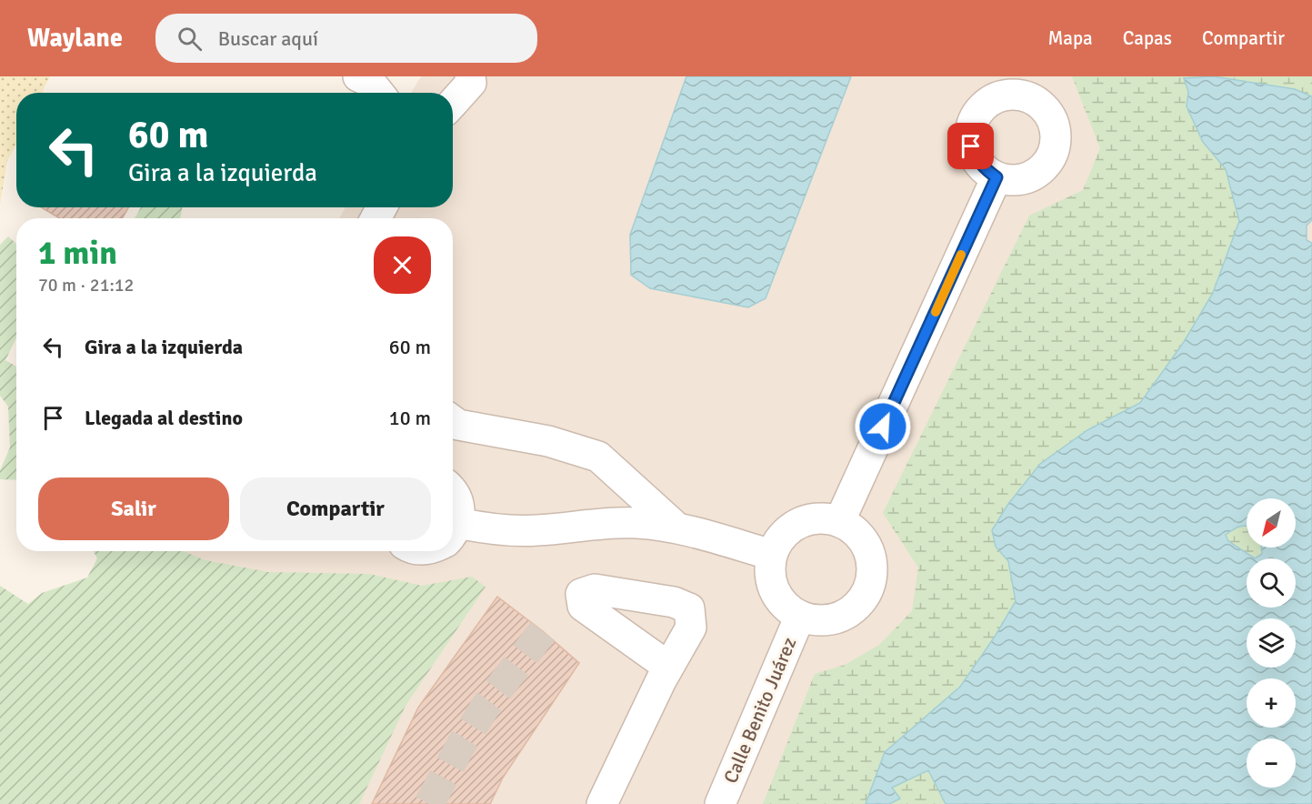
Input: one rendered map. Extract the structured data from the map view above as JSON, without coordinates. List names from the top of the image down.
{
  "streets": {
    "street": ["Calle Benito Juárez"]
  },
  "north": "bottom left",
  "page": {
    "header": "Waylane",
    "search": "Buscar aquí",
    "nav": ["Mapa", "Capas", "Compartir"],
    "turn": ["60 m", "Gira a la izquierda"],
    "heading": ["1 min", "70 m · 21:12"],
    "list": [
      {
        "name": "Gira a la izquierda",
        "value": "60 m"
      },
      {
        "name": "Llegada al destino",
        "value": "10 m"
      }
    ],
    "buttons": ["Salir", "Compartir"],
    "map_buttons": ["+", "−"]
  }
}
